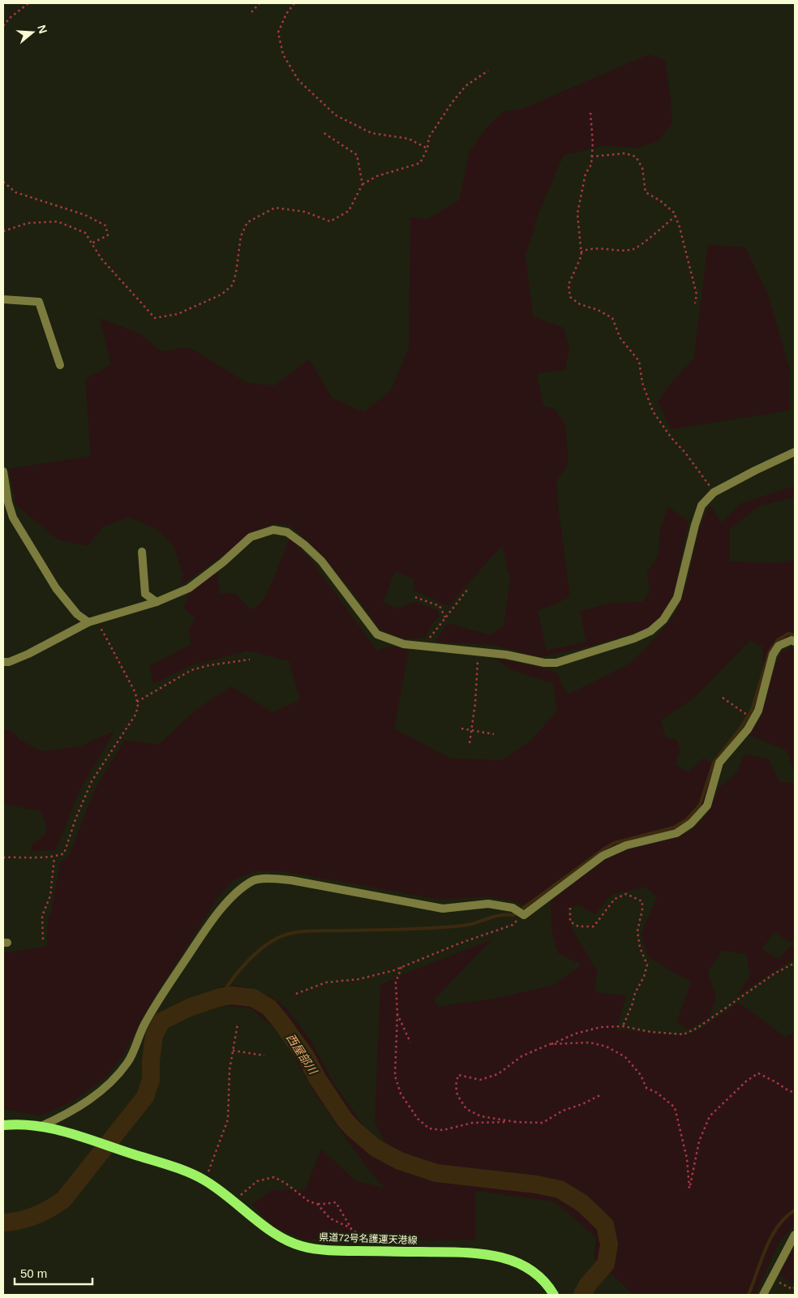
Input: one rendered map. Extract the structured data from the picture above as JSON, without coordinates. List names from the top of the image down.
{
  "streets": {
    "main road": ["県道72号名護運天港線"]
  },
  "water": ["西屋部川"],
  "scale_bar": "50 m",
  "north": "right"
}
